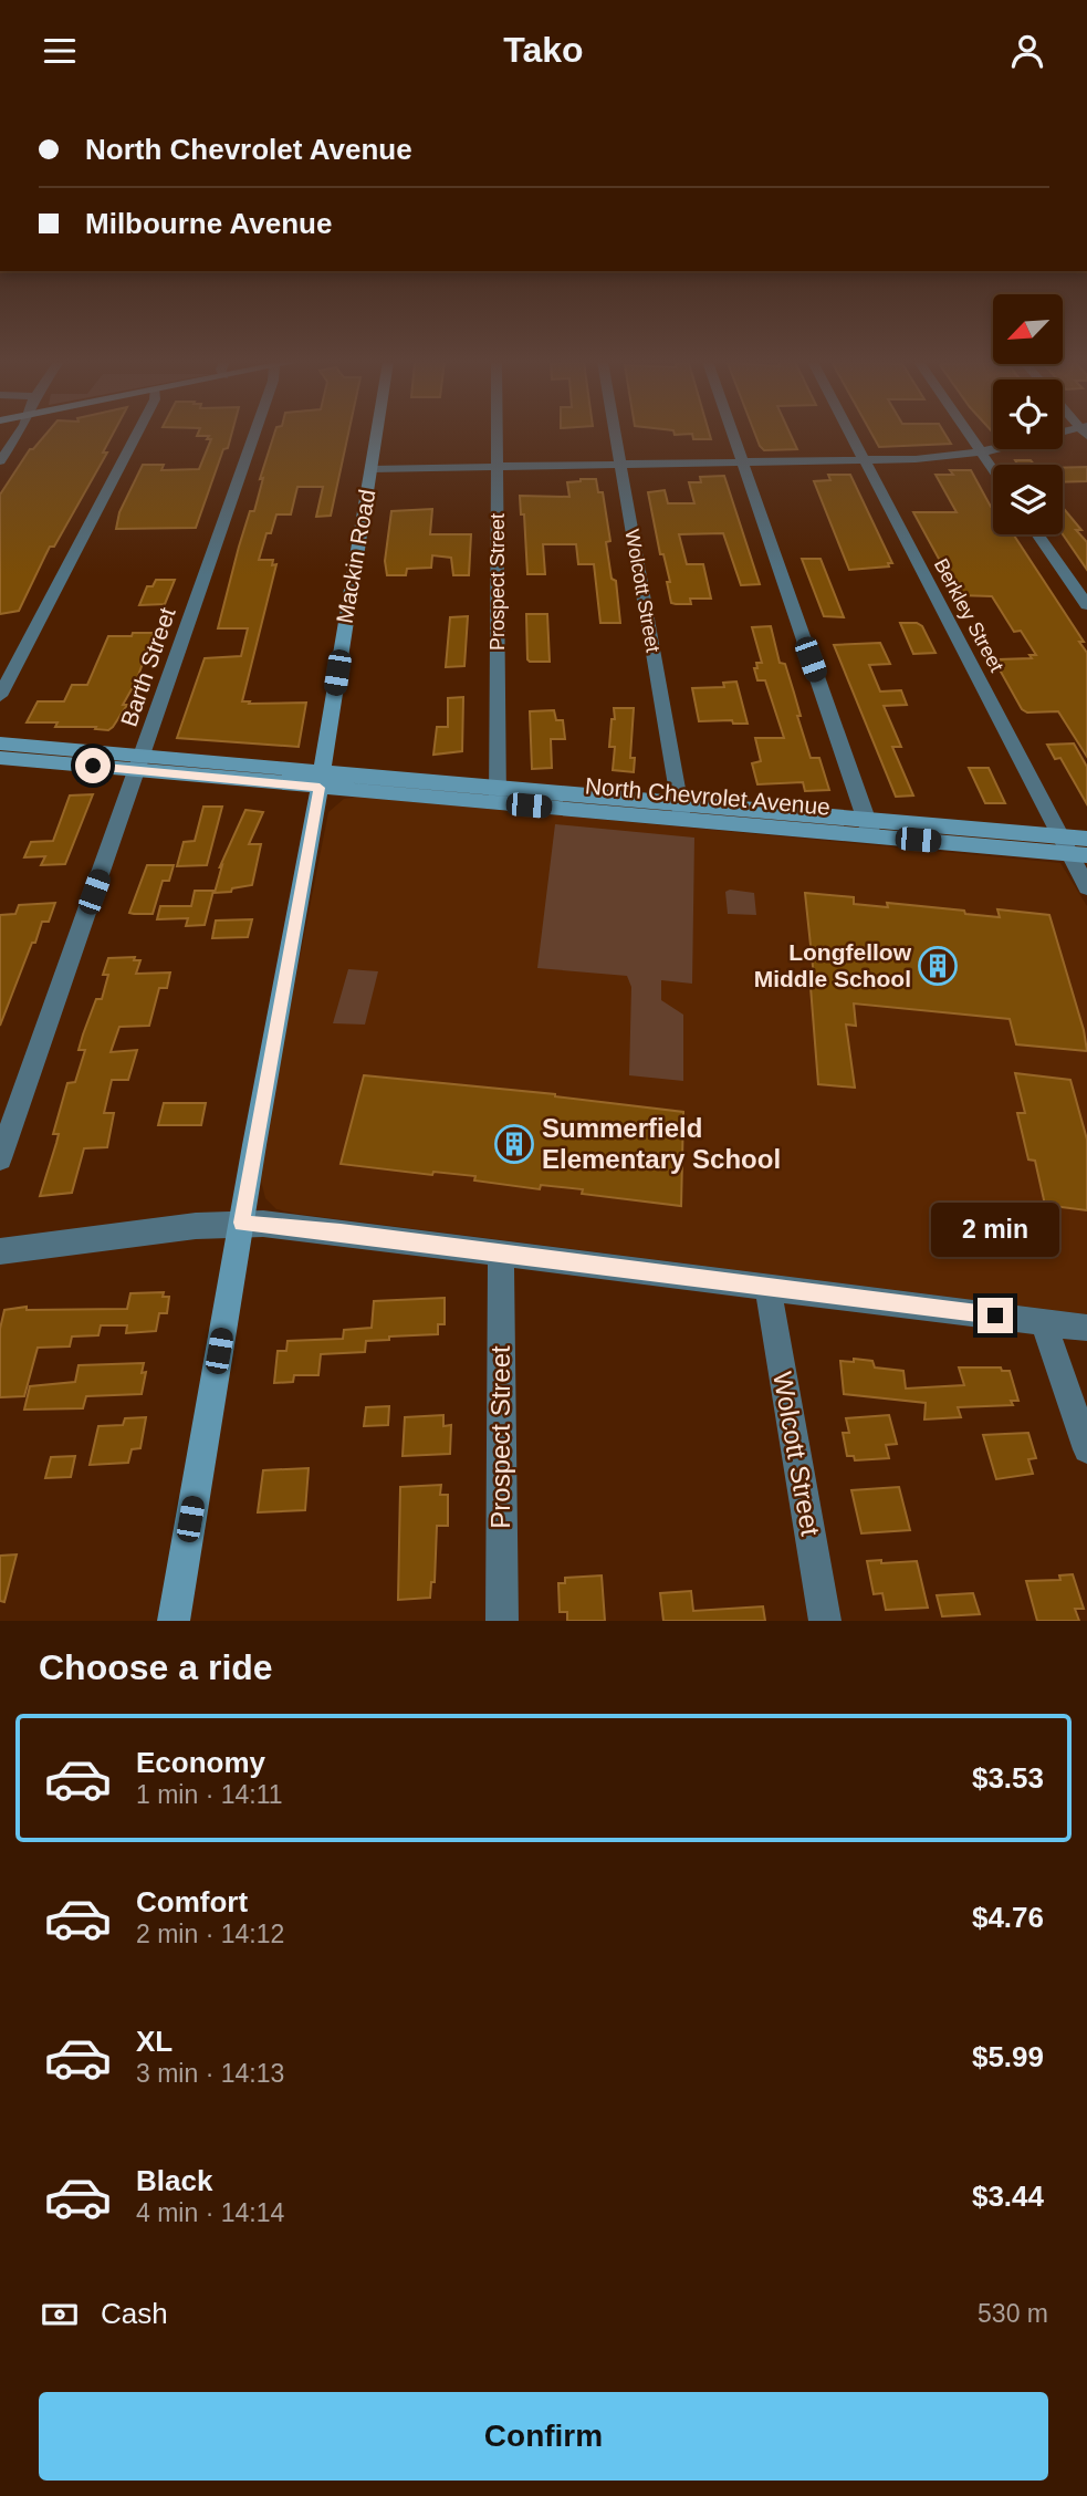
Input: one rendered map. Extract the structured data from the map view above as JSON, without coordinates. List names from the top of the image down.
{
  "streets": {
    "street": [
      "Mackin Road",
      "Prospect Street",
      "Wolcott Street",
      "Berkley Street",
      "Barth Street",
      "North Chevrolet Avenue"
    ]
  },
  "crossings": [
    ["Mackin Road", "North Chevrolet Avenue"],
    ["Prospect Street", "North Chevrolet Avenue"],
    ["Wolcott Street", "North Chevrolet Avenue"],
    ["Berkley Street", "North Chevrolet Avenue"],
    ["Barth Street", "North Chevrolet Avenue"]
  ],
  "places": {
    "building": ["Longfellow Middle School", "Summerfield Elementary School"]
  },
  "north": "bottom left",
  "page": {
    "header": "Tako",
    "banner": ["North Chevrolet Avenue", "Milbourne Avenue"],
    "bubble": "2 min",
    "heading": "Choose a ride",
    "list": [
      {
        "name": "Economy",
        "note": "1 min · 14:11",
        "value": "$3.53"
      },
      {
        "name": "Comfort",
        "note": "2 min · 14:12",
        "value": "$4.76"
      },
      {
        "name": "XL",
        "note": "3 min · 14:13",
        "value": "$5.99"
      },
      {
        "name": "Black",
        "note": "4 min · 14:14",
        "value": "$3.44"
      }
    ],
    "pay": ["Cash", "530 m"],
    "buttons": "Confirm"
  }
}
